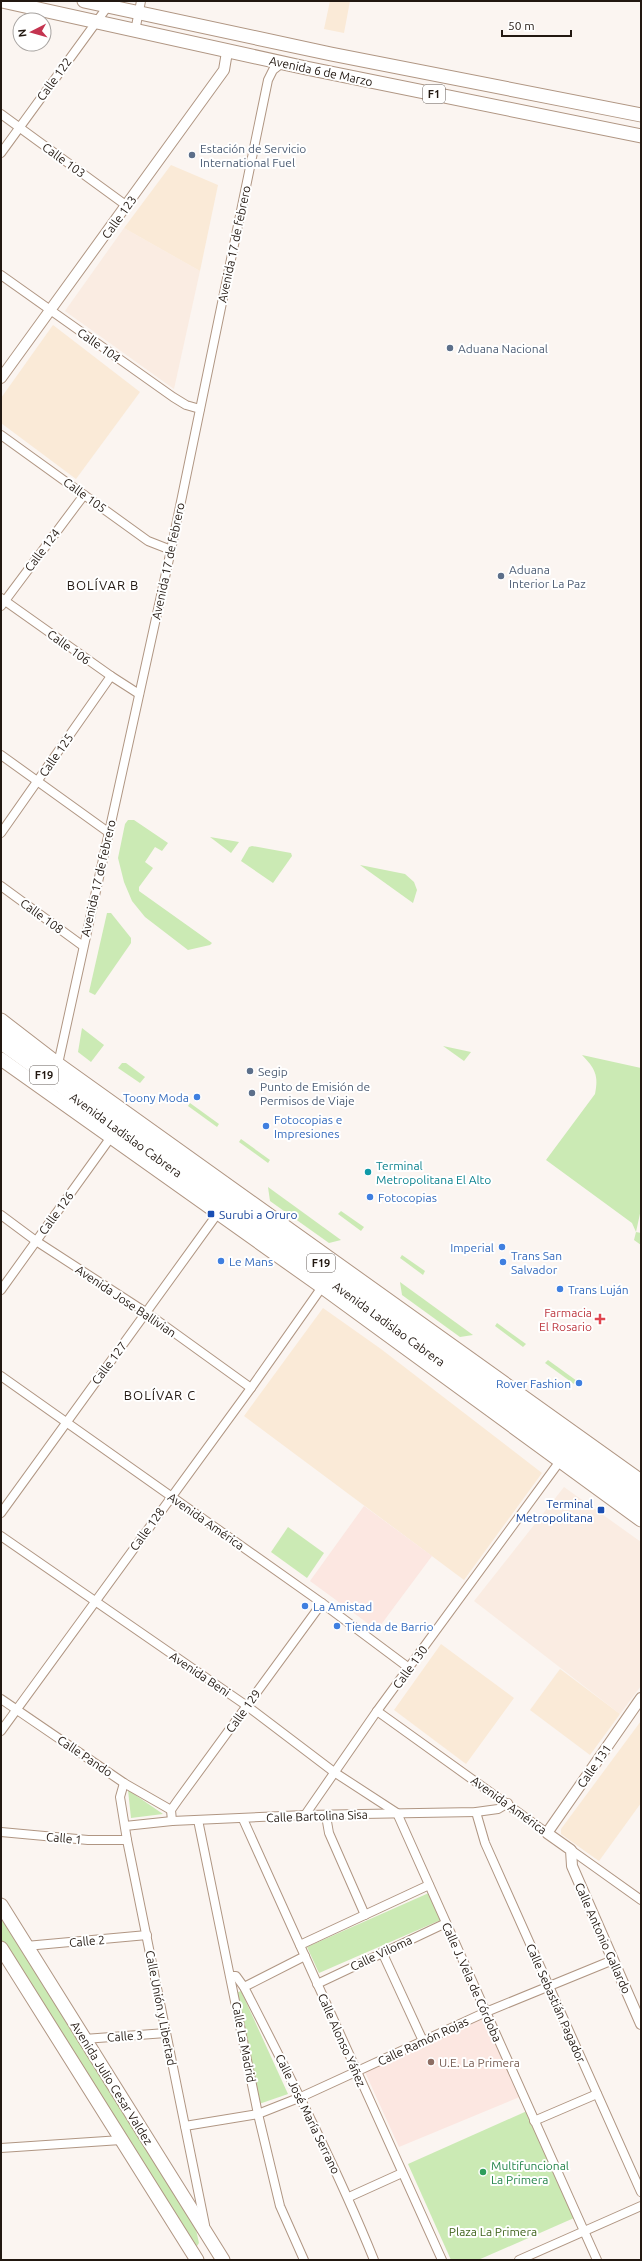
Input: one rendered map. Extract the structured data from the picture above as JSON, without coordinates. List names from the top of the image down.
{
  "streets": {
    "main road": [
      "Avenida 6 de Marzo",
      "F1",
      "F19",
      "Avenida Ladislao Cabrera",
      "Avenida Julio Cesar Valdez"
    ],
    "street": [
      "Calle 122",
      "Calle 103",
      "Calle 123",
      "Avenida 17 de febrero",
      "Calle 104",
      "Calle 105",
      "Calle 124",
      "Calle 106",
      "Calle 125",
      "Calle 108",
      "Calle 126",
      "Avenida Jose Ballivian",
      "Calle 127",
      "Avenida América",
      "Calle 128",
      "Calle 130",
      "Avenida Beni",
      "Calle 129",
      "Calle Pando",
      "Calle 131",
      "Calle Bartolina Sisa",
      "Calle 1",
      "Calle Antonio Gallardo",
      "Calle 2",
      "Calle Viloma",
      "Calle J. Vela de Córdoba",
      "Calle Sebastián Pagador",
      "Calle Unión y Libertad",
      "Calle 3",
      "Calle Alonso Yáñez",
      "Calle Ramón Rojas",
      "Calle La Madrid",
      "Calle José María Serrano"
    ]
  },
  "crossings": [
    ["Avenida 6 de Marzo", "Calle 122"],
    ["Avenida 6 de Marzo", "Calle 123"],
    ["Avenida 6 de Marzo", "Avenida 17 de febrero"],
    ["Calle 122", "Calle 103"],
    ["Calle 103", "Calle 123"],
    ["Calle 123", "Calle 104"],
    ["Avenida 17 de febrero", "Calle 104"],
    ["Avenida 17 de febrero", "Calle 105"],
    ["Avenida 17 de febrero", "Calle 106"],
    ["Avenida 17 de febrero", "Calle 108"],
    ["Avenida 17 de febrero", "Avenida Ladislao Cabrera"],
    ["Calle 105", "Calle 124"],
    ["Calle 124", "Calle 106"],
    ["Calle 106", "Calle 125"],
    ["Avenida Ladislao Cabrera", "Calle 126"],
    ["Avenida Ladislao Cabrera", "Calle 127"],
    ["Avenida Ladislao Cabrera", "Calle 128"],
    ["Avenida Ladislao Cabrera", "Calle 130"],
    ["Calle 126", "Avenida Jose Ballivian"],
    ["Avenida Jose Ballivian", "Calle 127"],
    ["Avenida Jose Ballivian", "Calle 128"],
    ["Calle 127", "Avenida América"],
    ["Avenida América", "Calle 128"],
    ["Avenida América", "Calle 130"],
    ["Avenida América", "Calle 129"],
    ["Avenida América", "Calle 131"],
    ["Avenida América", "Calle Bartolina Sisa"],
    ["Avenida América", "Calle Antonio Gallardo"],
    ["Calle 128", "Avenida Beni"],
    ["Calle 128", "Calle Pando"],
    ["Calle 130", "Avenida Beni"],
    ["Calle 130", "Calle Bartolina Sisa"],
    ["Avenida Beni", "Calle 129"],
    ["Avenida Beni", "Calle Bartolina Sisa"],
    ["Avenida Beni", "Calle J. Vela de Córdoba"],
    ["Calle 129", "Calle Pando"],
    ["Calle Pando", "Calle Unión y Libertad"],
    ["Calle Bartolina Sisa", "Calle J. Vela de Córdoba"],
    ["Calle Bartolina Sisa", "Calle Sebastián Pagador"],
    ["Calle Bartolina Sisa", "Calle Unión y Libertad"],
    ["Calle Bartolina Sisa", "Calle Alonso Yáñez"],
    ["Calle Bartolina Sisa", "Calle La Madrid"],
    ["Calle 1", "Calle Unión y Libertad"],
    ["Calle Antonio Gallardo", "Calle Ramón Rojas"],
    ["Calle 2", "Calle Unión y Libertad"],
    ["Calle 2", "Avenida Julio Cesar Valdez"],
    ["Calle Viloma", "Calle J. Vela de Córdoba"],
    ["Calle Viloma", "Calle Alonso Yáñez"],
    ["Calle J. Vela de Córdoba", "Calle Ramón Rojas"],
    ["Calle Sebastián Pagador", "Calle Ramón Rojas"],
    ["Calle Unión y Libertad", "Calle 3"],
    ["Calle Unión y Libertad", "Calle Ramón Rojas"],
    ["Calle Unión y Libertad", "Avenida Julio Cesar Valdez"],
    ["Calle 3", "Avenida Julio Cesar Valdez"],
    ["Calle Alonso Yáñez", "Calle Ramón Rojas"],
    ["Calle Ramón Rojas", "Calle La Madrid"],
    ["Calle Ramón Rojas", "Calle José María Serrano"],
    ["Calle La Madrid", "Calle José María Serrano"]
  ],
  "districts": ["BOLÍVAR B", "BOLÍVAR C"],
  "parks": ["Plaza La Primera"],
  "places": {
    "other": [
      "Estación de Servicio International Fuel",
      "Aduana Nacional",
      "Aduana Interior La Paz",
      "Segip",
      "Punto de Emisión de Permisos de Viaje",
      "Toony Moda",
      "Fotocopias e Impresiones",
      "Terminal Metropolitana El Alto",
      "Fotocopias",
      "Imperial",
      "Le Mans",
      "Trans San Salvador",
      "Trans Luján",
      "Rover Fashion",
      "La Amistad",
      "Tienda de Barrio",
      "U.E. La Primera",
      "Multifuncional La Primera"
    ],
    "transit": ["Surubi a Oruro", "Terminal Metropolitana"],
    "health": ["Farmacia El Rosario"]
  },
  "scale_bar": "50 m",
  "north": "left"
}
